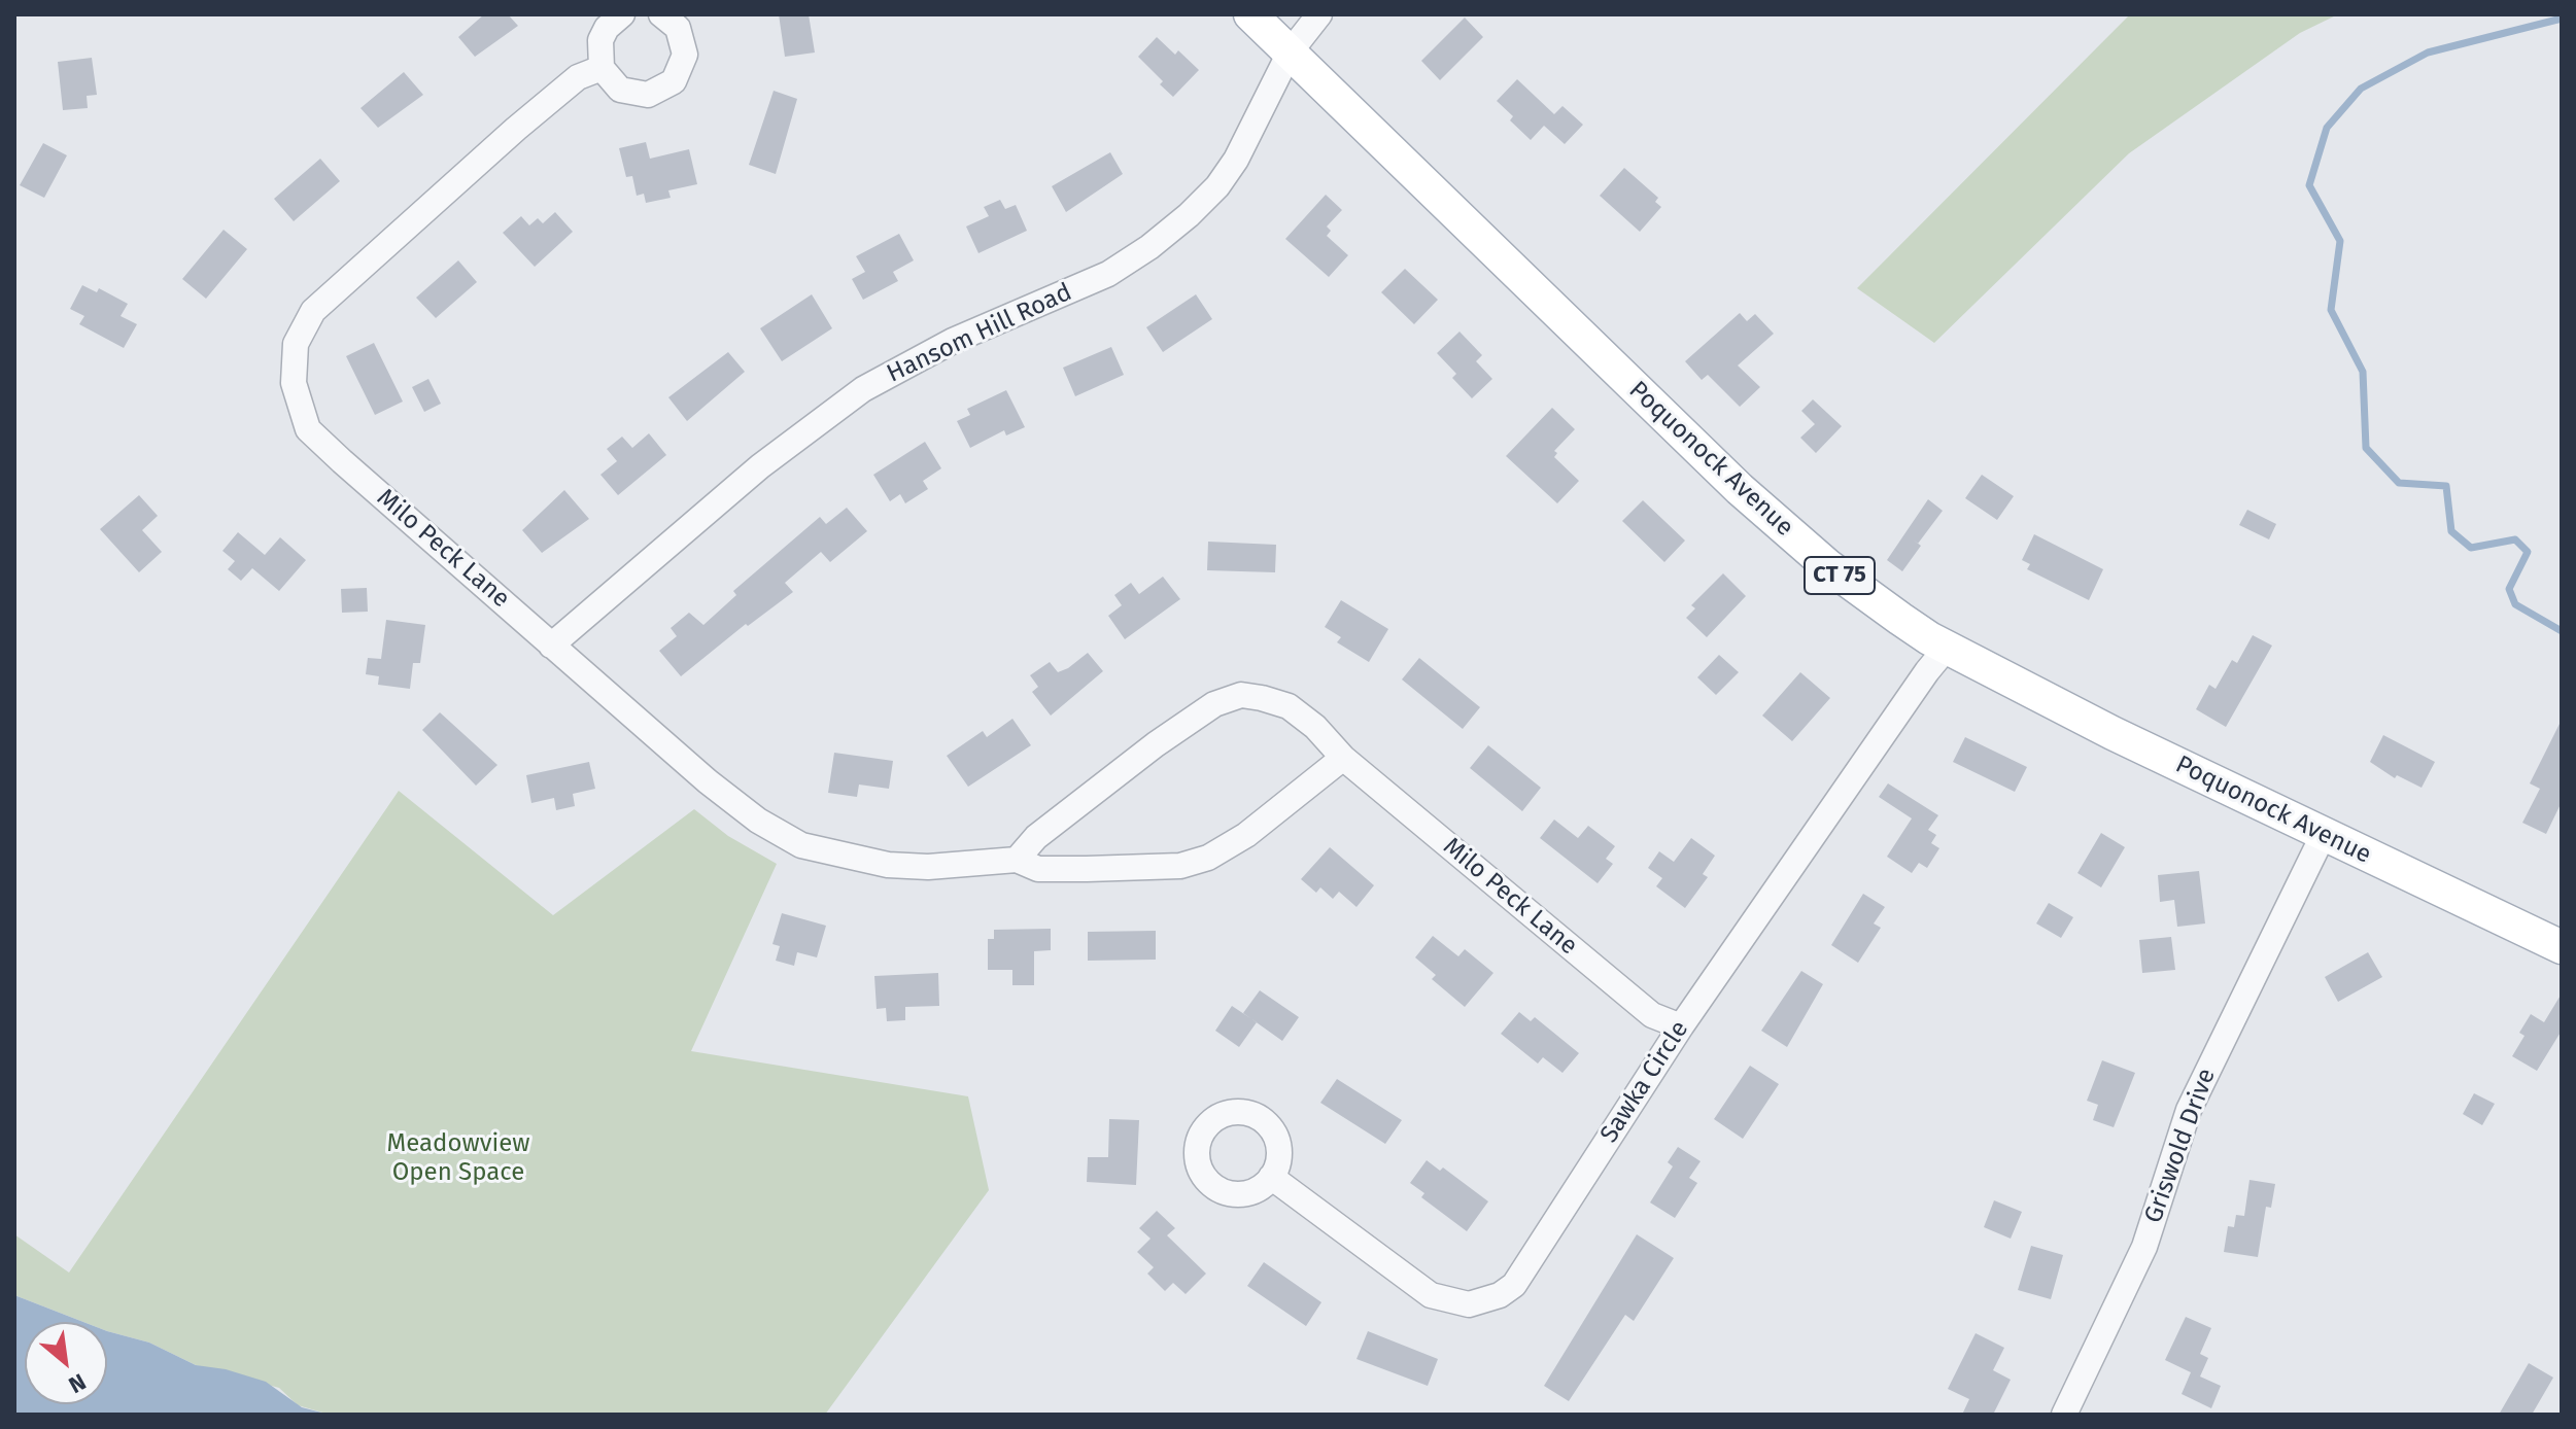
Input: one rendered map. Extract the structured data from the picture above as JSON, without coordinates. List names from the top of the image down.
{
  "streets": {
    "main road": ["Poquonock Avenue", "CT 75"],
    "street": [
      "Hansom Hill Road",
      "Milo Peck Lane",
      "Sawka Circle",
      "Griswold Drive"
    ]
  },
  "crossings": [
    ["Hansom Hill Road", "Poquonock Avenue"],
    ["Hansom Hill Road", "Milo Peck Lane"],
    ["Poquonock Avenue", "Sawka Circle"],
    ["Poquonock Avenue", "Griswold Drive"],
    ["Milo Peck Lane", "Sawka Circle"]
  ],
  "parks": ["Meadowview Open Space"],
  "north": "bottom right"
}
